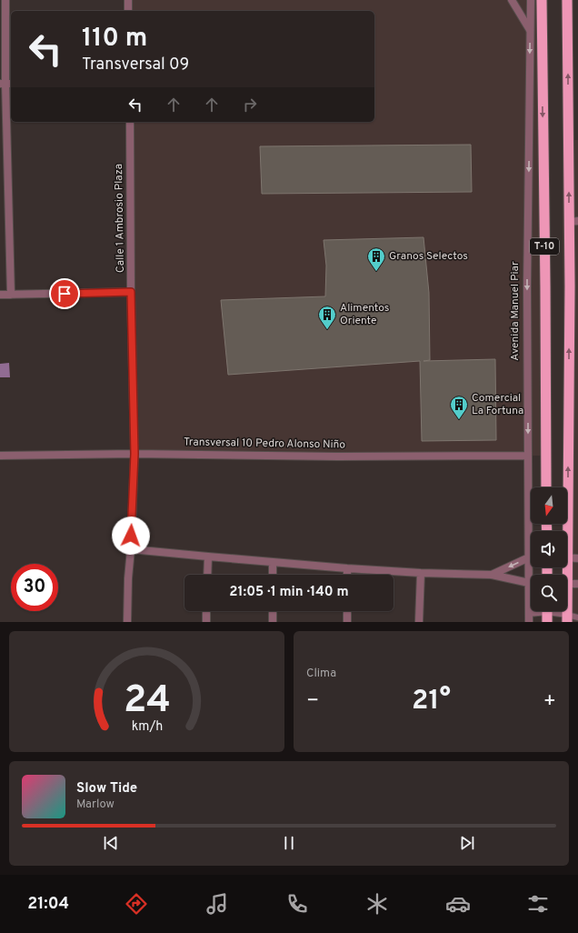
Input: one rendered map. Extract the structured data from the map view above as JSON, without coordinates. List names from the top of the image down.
{
  "streets": {
    "highway": ["T-10"],
    "street": ["Calle 1 Ambrosio Plaza", "Avenida Manuel Piar", "Transversal 10 Pedro Alonso Niño"]
  },
  "crossings": [
    ["Calle 1 Ambrosio Plaza", "Transversal 10 Pedro Alonso Niño"],
    ["Avenida Manuel Piar", "Transversal 10 Pedro Alonso Niño"]
  ],
  "one_way": ["Avenida Manuel Piar"],
  "places": {
    "building": ["Granos Selectos", "Alimentos Oriente", "Comercial La Fortuna"]
  },
  "north": "bottom",
  "page": {
    "turn": ["110 m", "Transversal 09"],
    "limit": "30",
    "trip": "21:05 · 1 min · 140 m",
    "tile": "Clima",
    "heat": ["−", "21°", "+"],
    "song": ["Slow Tide", "Marlow"],
    "tabs": "21:04",
    "gauge": ["24", "km/h"]
  }
}
